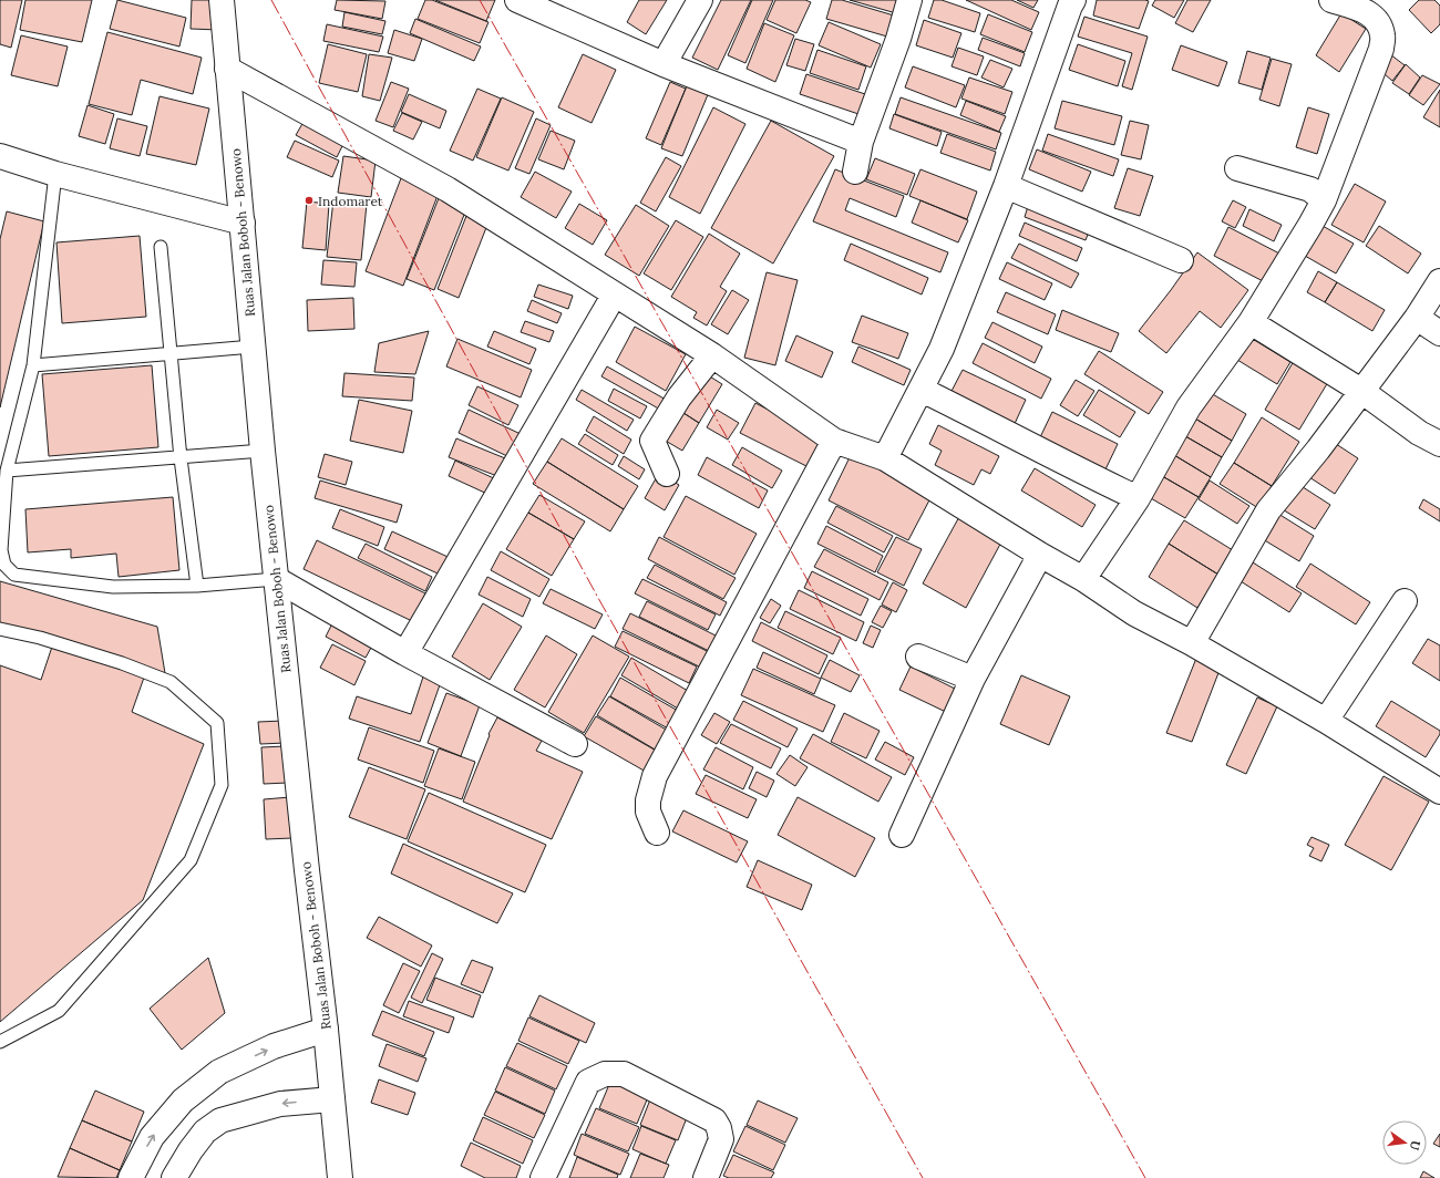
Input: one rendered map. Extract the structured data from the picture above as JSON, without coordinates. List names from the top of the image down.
{
  "streets": {
    "street": ["Ruas Jalan Boboh - Benowo"]
  },
  "places": ["Indomaret"],
  "north": "right"
}
